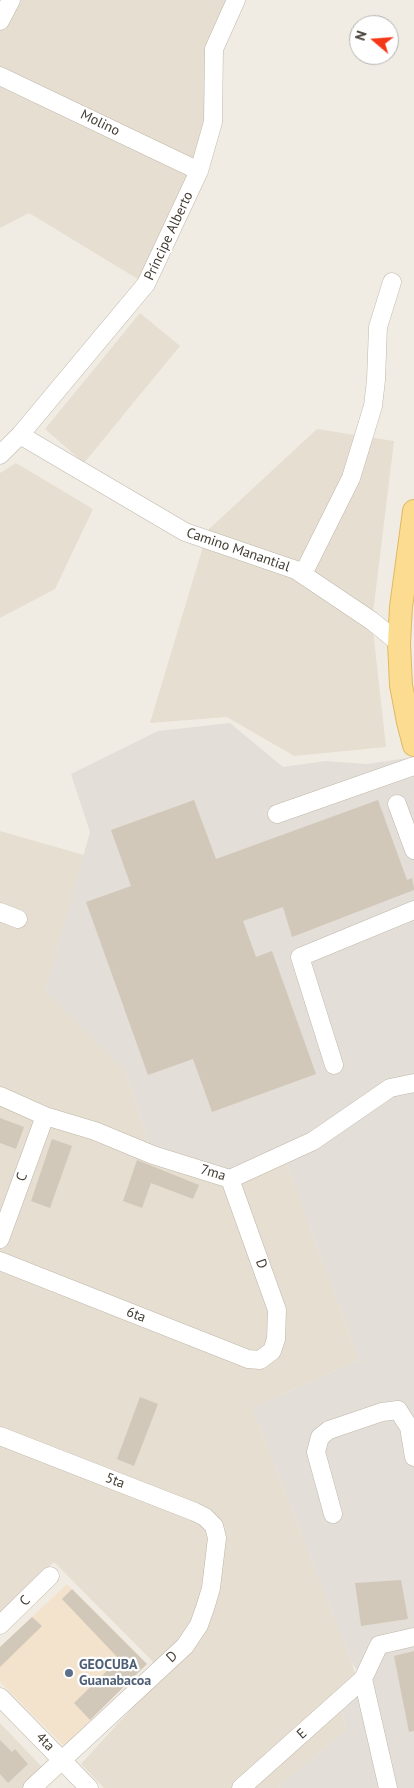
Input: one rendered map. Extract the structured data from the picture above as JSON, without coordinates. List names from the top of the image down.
{
  "streets": {
    "street": [
      "Molino",
      "Príncipe Alberto",
      "Camino Manantial",
      "7ma",
      "C",
      "D",
      "6ta",
      "5ta",
      "E",
      "4ta"
    ]
  },
  "crossings": [
    ["Molino", "Príncipe Alberto"],
    ["Príncipe Alberto", "Camino Manantial"],
    ["7ma", "C"],
    ["7ma", "D"],
    ["D", "6ta"],
    ["D", "5ta"],
    ["D", "4ta"]
  ],
  "places": ["GEOCUBA Guanabacoa"],
  "north": "left"
}
